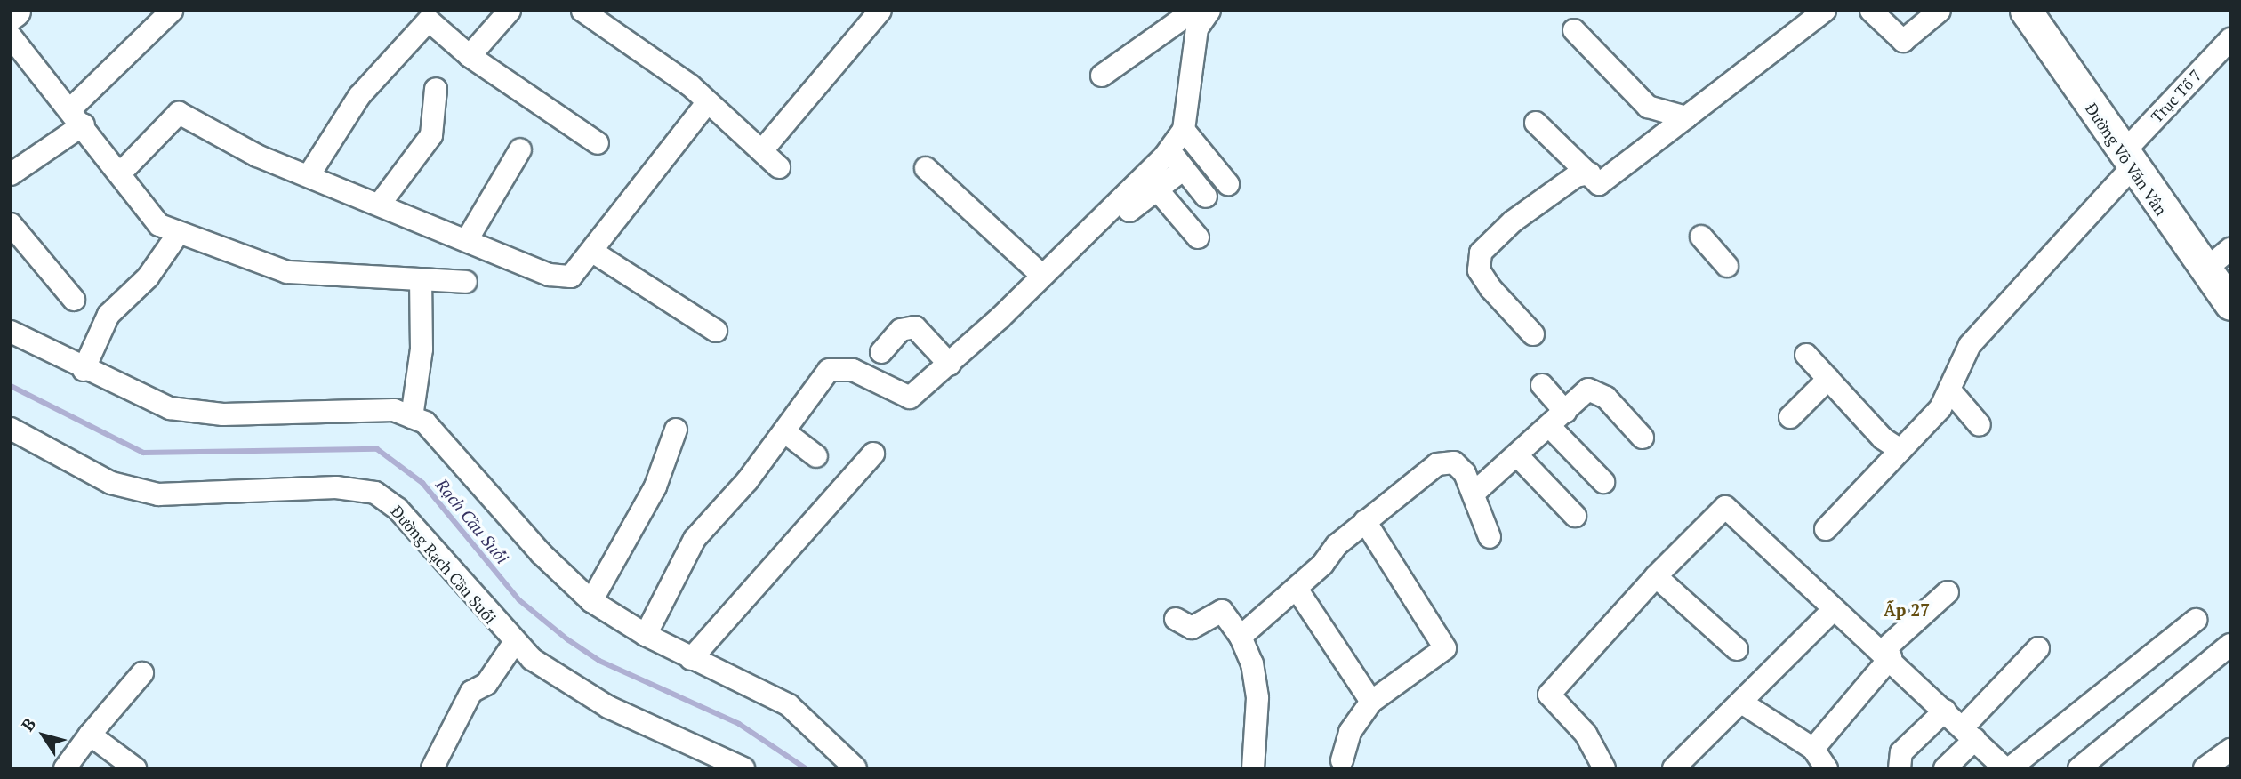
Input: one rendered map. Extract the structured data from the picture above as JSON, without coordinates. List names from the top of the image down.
{
  "streets": {
    "street": ["Trục Tổ 7", "Đường Võ Văn Vân", "Đường Rạch Cầu Suối"]
  },
  "crossings": [
    ["Trục Tổ 7", "Đường Võ Văn Vân"]
  ],
  "districts": ["Ấp 27"],
  "water": ["Rạch Cầu Suối"],
  "north": "top left"
}
